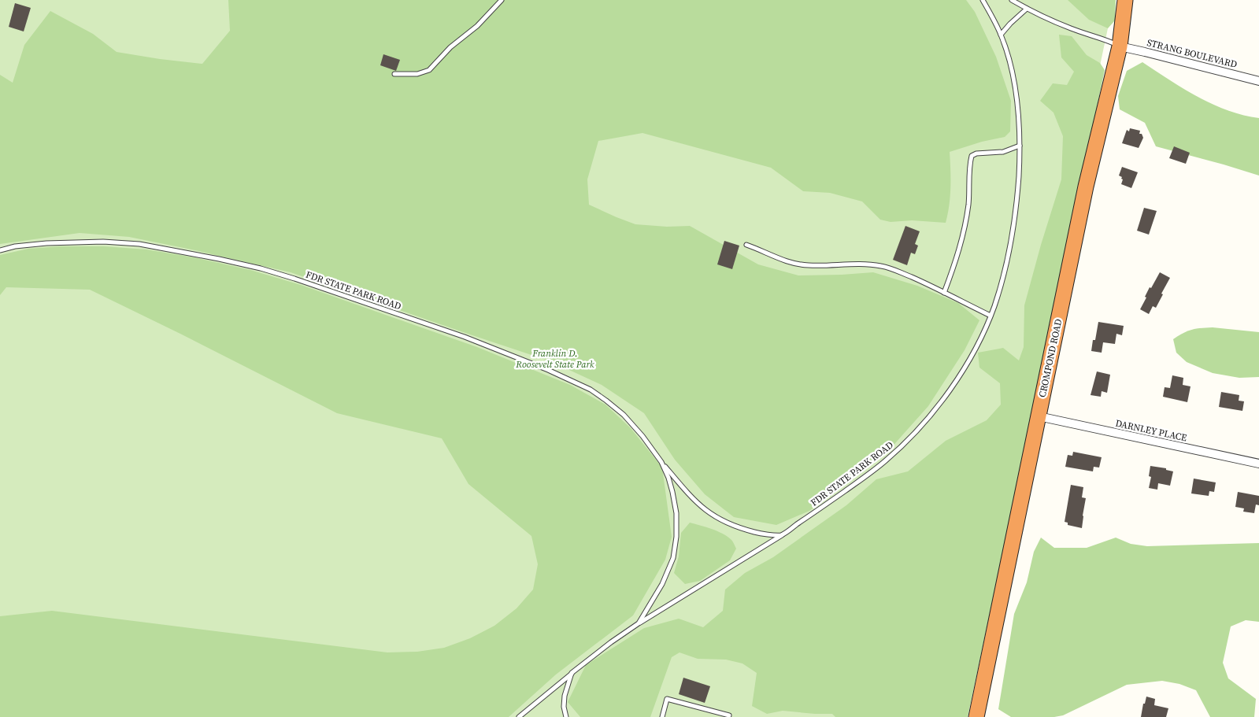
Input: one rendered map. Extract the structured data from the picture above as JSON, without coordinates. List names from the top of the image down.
{
  "streets": {
    "highway": ["CROMPOND ROAD"],
    "street": ["STRANG BOULEVARD", "DARNLEY PLACE"],
    "lane": ["FDR STATE PARK ROAD"]
  },
  "crossings": [
    ["STRANG BOULEVARD", "CROMPOND ROAD"],
    ["CROMPOND ROAD", "DARNLEY PLACE"]
  ],
  "parks": ["Franklin D. Roosevelt State Park"]
}
